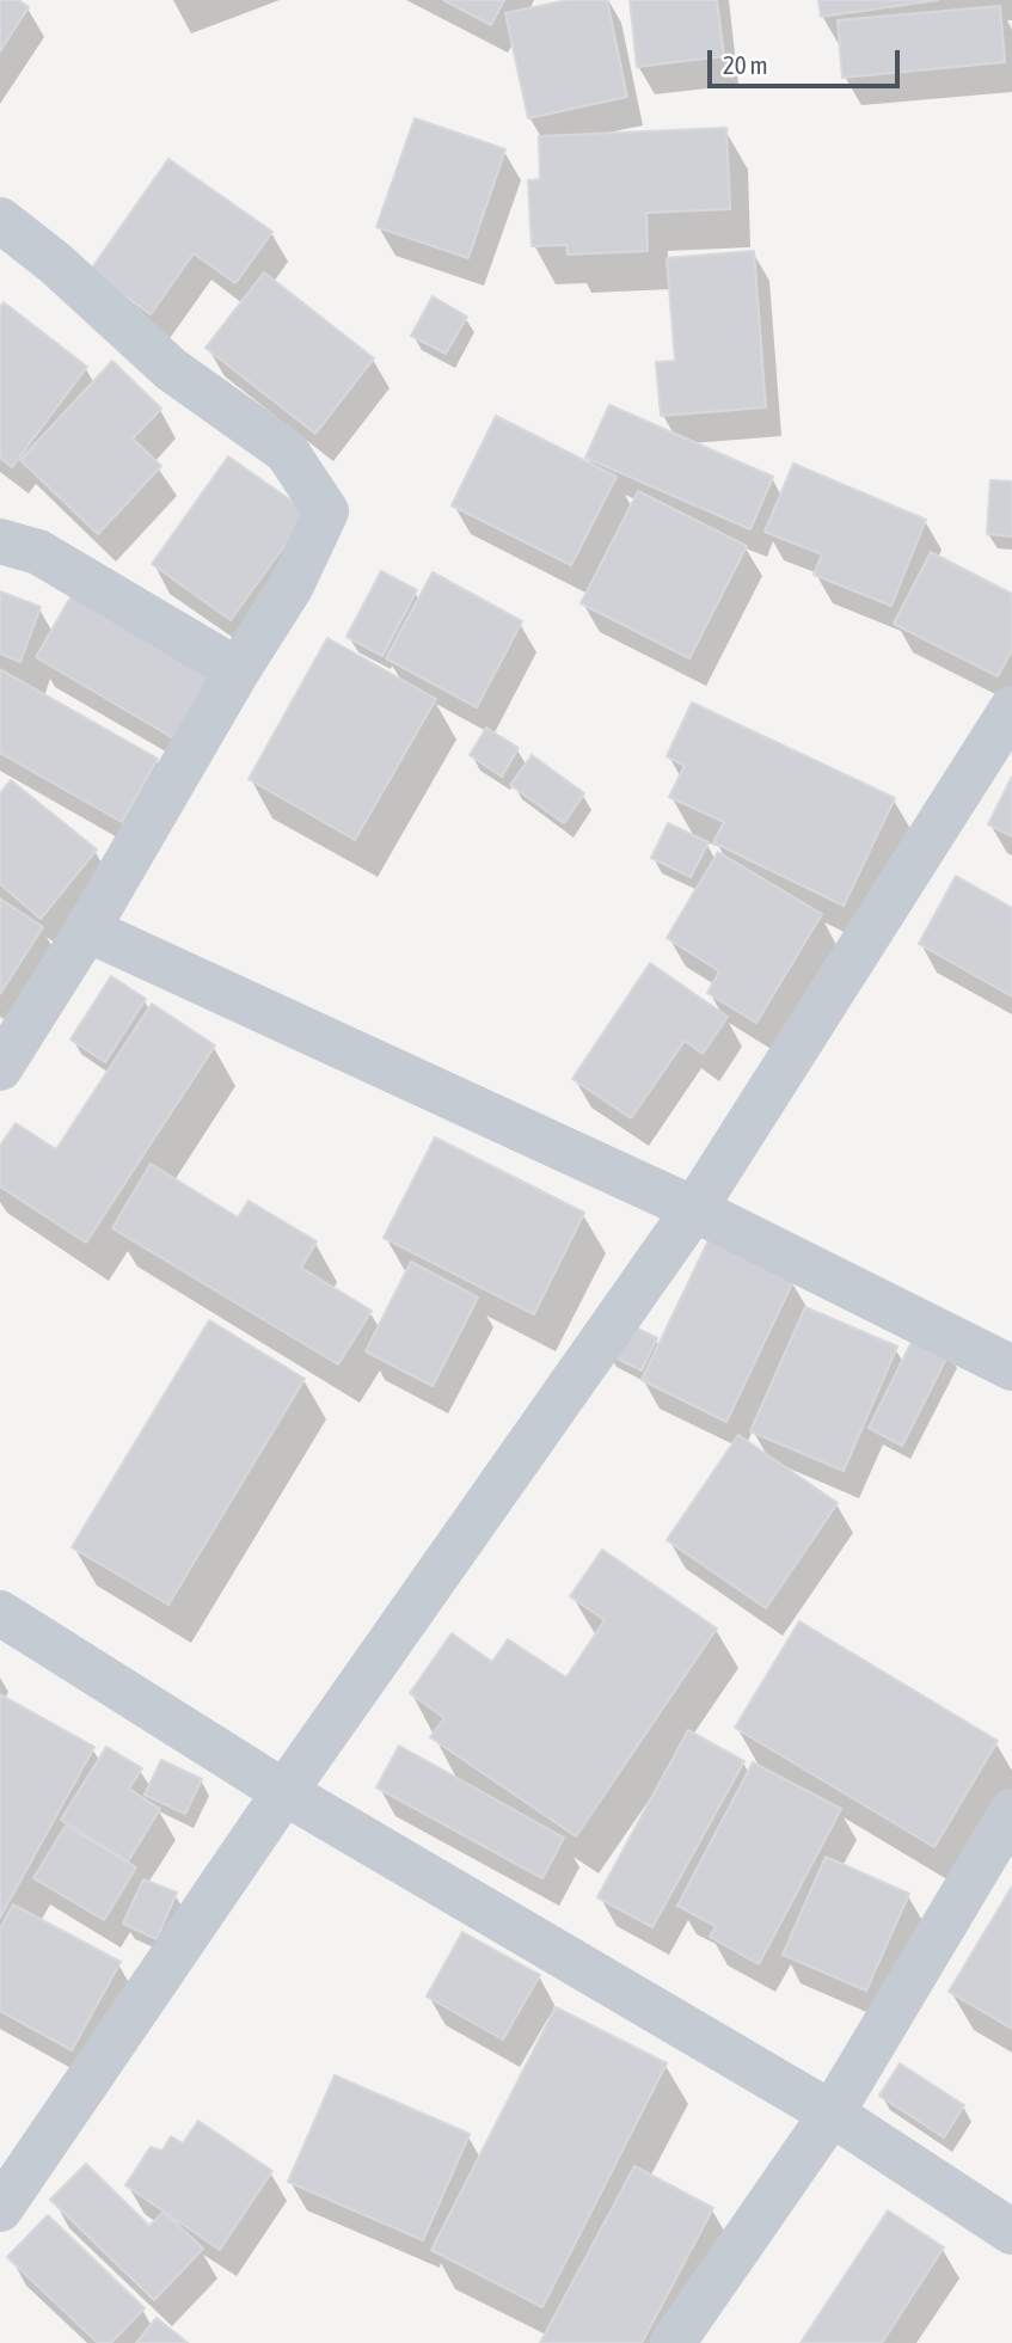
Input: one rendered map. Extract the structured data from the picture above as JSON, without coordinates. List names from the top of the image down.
{
  "scale_bar": "20 m"
}
